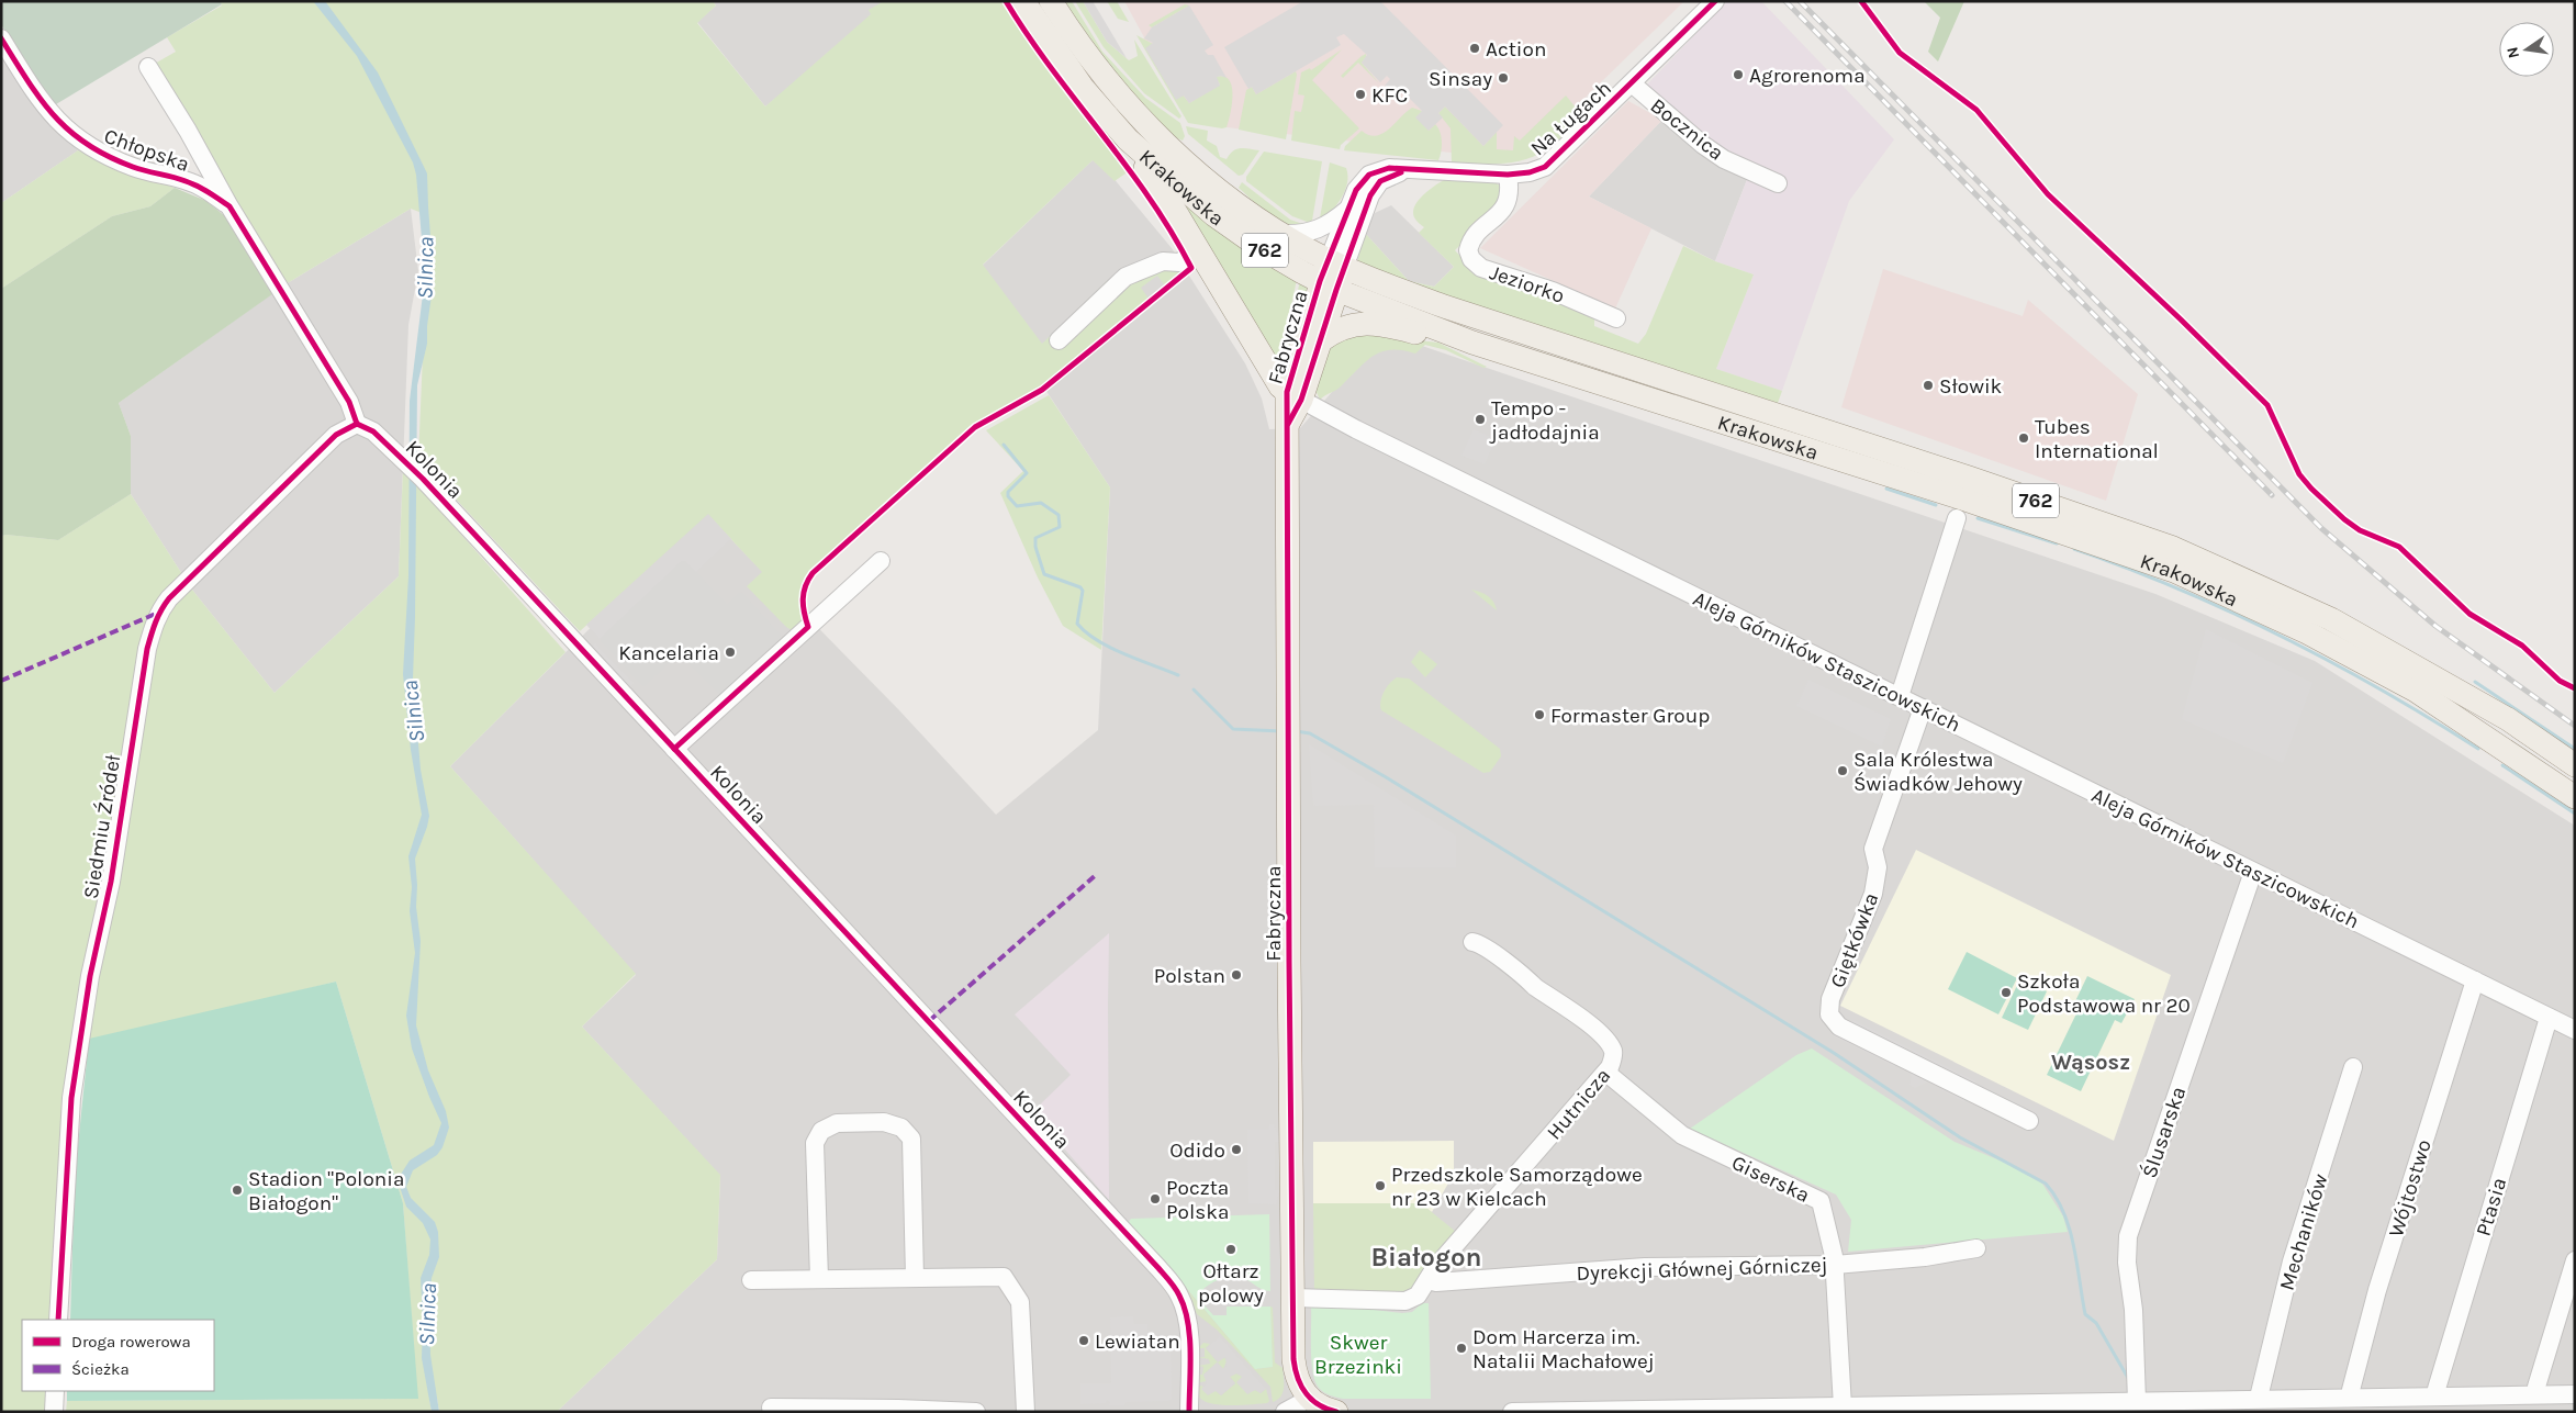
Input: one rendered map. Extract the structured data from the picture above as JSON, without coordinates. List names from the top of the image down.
{
  "streets": {
    "main road": ["Krakowska", "762", "Fabryczna"],
    "street": [
      "Na Ługach",
      "Bocznica",
      "Chłopska",
      "Jeziorko",
      "Kolonia",
      "Aleja Górników Staszicowskich",
      "Siedmiu Źródeł",
      "Giętkówka",
      "Hutnicza",
      "Ślusarska",
      "Giserska",
      "Wójtostwo",
      "Ptasia",
      "Mechaników",
      "Dyrekcji Głównej Górniczej"
    ]
  },
  "crossings": [
    ["Na Ługach", "Bocznica"],
    ["Na Ługach", "Krakowska"],
    ["Na Ługach", "Jeziorko"],
    ["Na Ługach", "Fabryczna"],
    ["Krakowska", "Fabryczna"],
    ["Fabryczna", "Aleja Górników Staszicowskich"],
    ["Fabryczna", "Hutnicza"],
    ["Kolonia", "Siedmiu Źródeł"],
    ["Aleja Górników Staszicowskich", "Giętkówka"],
    ["Aleja Górników Staszicowskich", "Ślusarska"],
    ["Aleja Górników Staszicowskich", "Wójtostwo"],
    ["Aleja Górników Staszicowskich", "Ptasia"],
    ["Hutnicza", "Giserska"],
    ["Hutnicza", "Dyrekcji Głównej Górniczej"],
    ["Giserska", "Dyrekcji Głównej Górniczej"]
  ],
  "districts": ["Wąsosz", "Białogon"],
  "water": ["Silnica"],
  "parks": ["Skwer Brzezinki"],
  "places": [
    "Action",
    "Agrorenoma",
    "Sinsay",
    "KFC",
    "Słowik",
    "Tempo - jadłodajnia",
    "Tubes International",
    "Kancelaria",
    "Formaster Group",
    "Sala Królestwa Świadków Jehowy",
    "Polstan",
    "Szkoła Podstawowa nr 20",
    "Odido",
    "Przedszkole Samorządowe nr 23 w Kielcach",
    "Stadion \"Polonia Białogon\"",
    "Poczta Polska",
    "Ołtarz polowy",
    "Lewiatan",
    "Dom Harcerza im. Natalii Machałowej"
  ],
  "legend": ["Droga rowerowa", "Ścieżka"],
  "north": "left"
}
